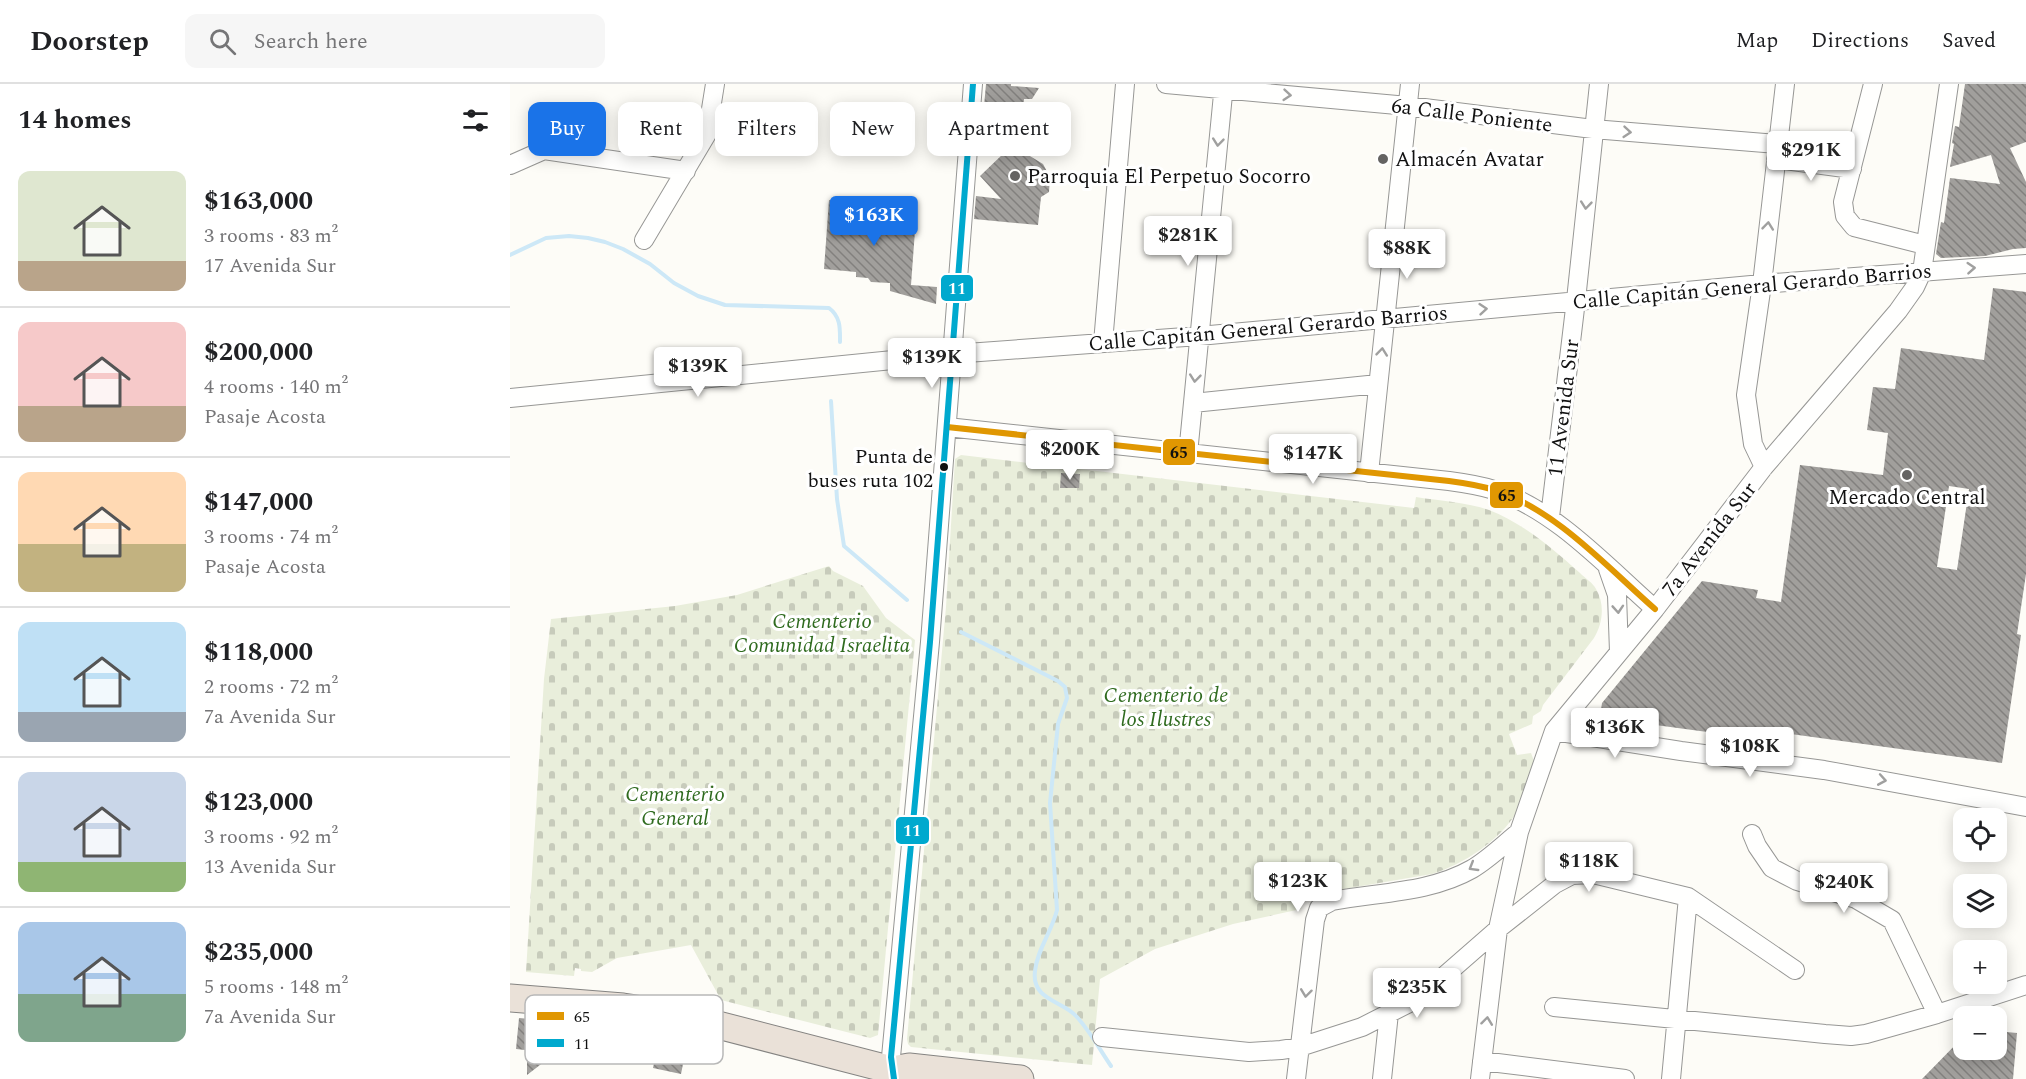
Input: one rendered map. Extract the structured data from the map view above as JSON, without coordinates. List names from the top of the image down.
{
  "streets": {
    "street": [
      "6a Calle Poniente",
      "Calle Capitán General Gerardo Barrios",
      "11 Avenida Sur",
      "7a Avenida Sur"
    ]
  },
  "crossings": [
    ["6a Calle Poniente", "11 Avenida Sur"],
    ["Calle Capitán General Gerardo Barrios", "11 Avenida Sur"],
    ["Calle Capitán General Gerardo Barrios", "7a Avenida Sur"]
  ],
  "one_way": ["6a Calle Poniente", "11 Avenida Sur"],
  "parks": ["Cementerio Comunidad Israelita", "Cementerio de los Ilustres", "Cementerio General"],
  "places": [
    "Almacén Avatar",
    "Parroquia El Perpetuo Socorro",
    "Punta de buses ruta 102",
    "Mercado Central"
  ],
  "lines": ["transit line 11", "transit line 65"],
  "legend": ["65", "11"],
  "page": {
    "header": "Doorstep",
    "search": "Search here",
    "nav": ["Map", "Directions", "Saved"],
    "heading": "14 homes",
    "chip": [
      "Buy",
      "Rent",
      "Filters",
      "New",
      "Apartment"
    ],
    "price": [
      "$291K",
      "$163K",
      "$281K",
      "$88K",
      "$139K",
      "$139K",
      "$200K",
      "$147K",
      "$136K",
      "$108K",
      "$118K",
      "$123K",
      "$240K",
      "$235K"
    ],
    "list": [
      {
        "name": "$163,000",
        "note": "3 rooms · 83 m² · 17 Avenida Sur"
      },
      {
        "name": "$200,000",
        "note": "4 rooms · 140 m² · Pasaje Acosta"
      },
      {
        "name": "$147,000",
        "note": "3 rooms · 74 m² · Pasaje Acosta"
      },
      {
        "name": "$118,000",
        "note": "2 rooms · 72 m² · 7a Avenida Sur"
      },
      {
        "name": "$123,000",
        "note": "3 rooms · 92 m² · 13 Avenida Sur"
      },
      {
        "name": "$235,000",
        "note": "5 rooms · 148 m² · 7a Avenida Sur"
      }
    ],
    "map_buttons": ["+", "−"]
  }
}
